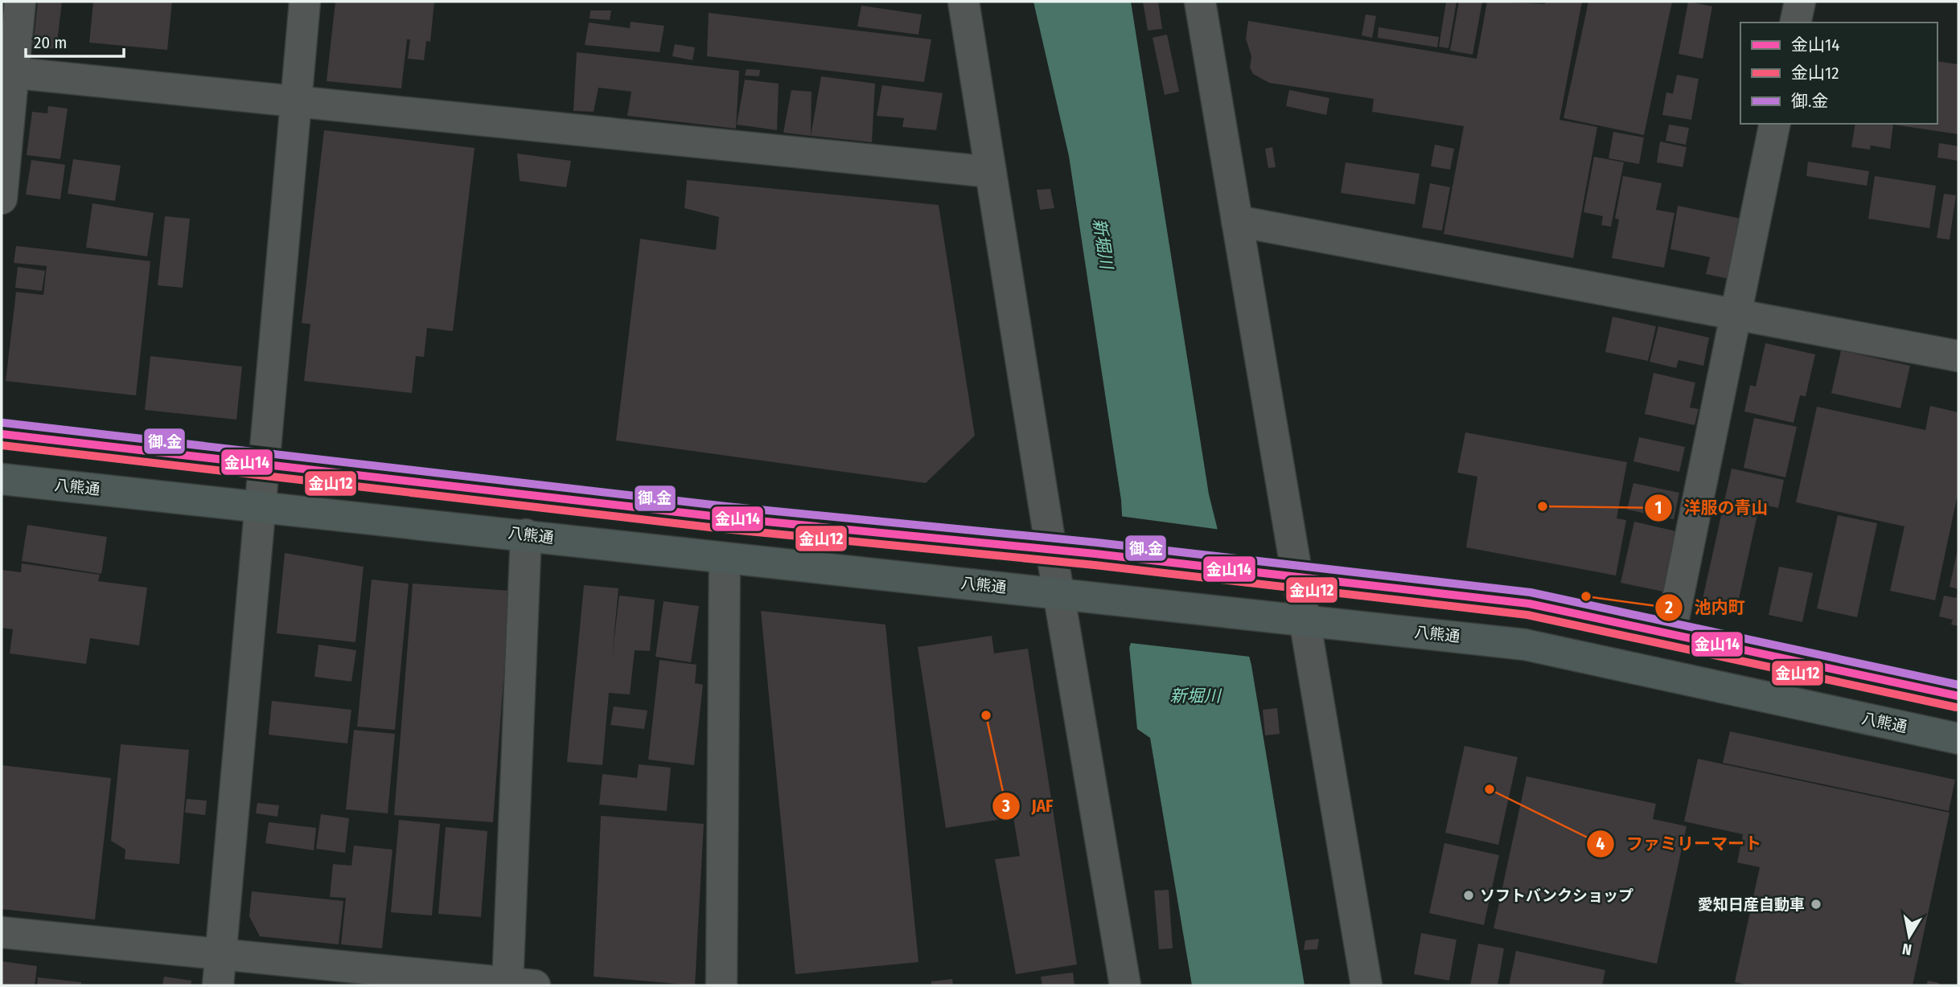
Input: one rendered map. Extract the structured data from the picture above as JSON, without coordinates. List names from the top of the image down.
{
  "streets": {
    "main road": ["八熊通"]
  },
  "water": ["新堀川"],
  "places": [
    "洋服の青山",
    "池内町",
    "JAF",
    "ファミリーマート",
    "ソフトバンクショップ",
    "愛知日産自動車"
  ],
  "lines": ["transit line 御.金", "transit line 金山14", "transit line 金山12"],
  "legend": ["金山14", "金山12", "御.金"],
  "scale_bar": "20 m",
  "north": "bottom"
}
